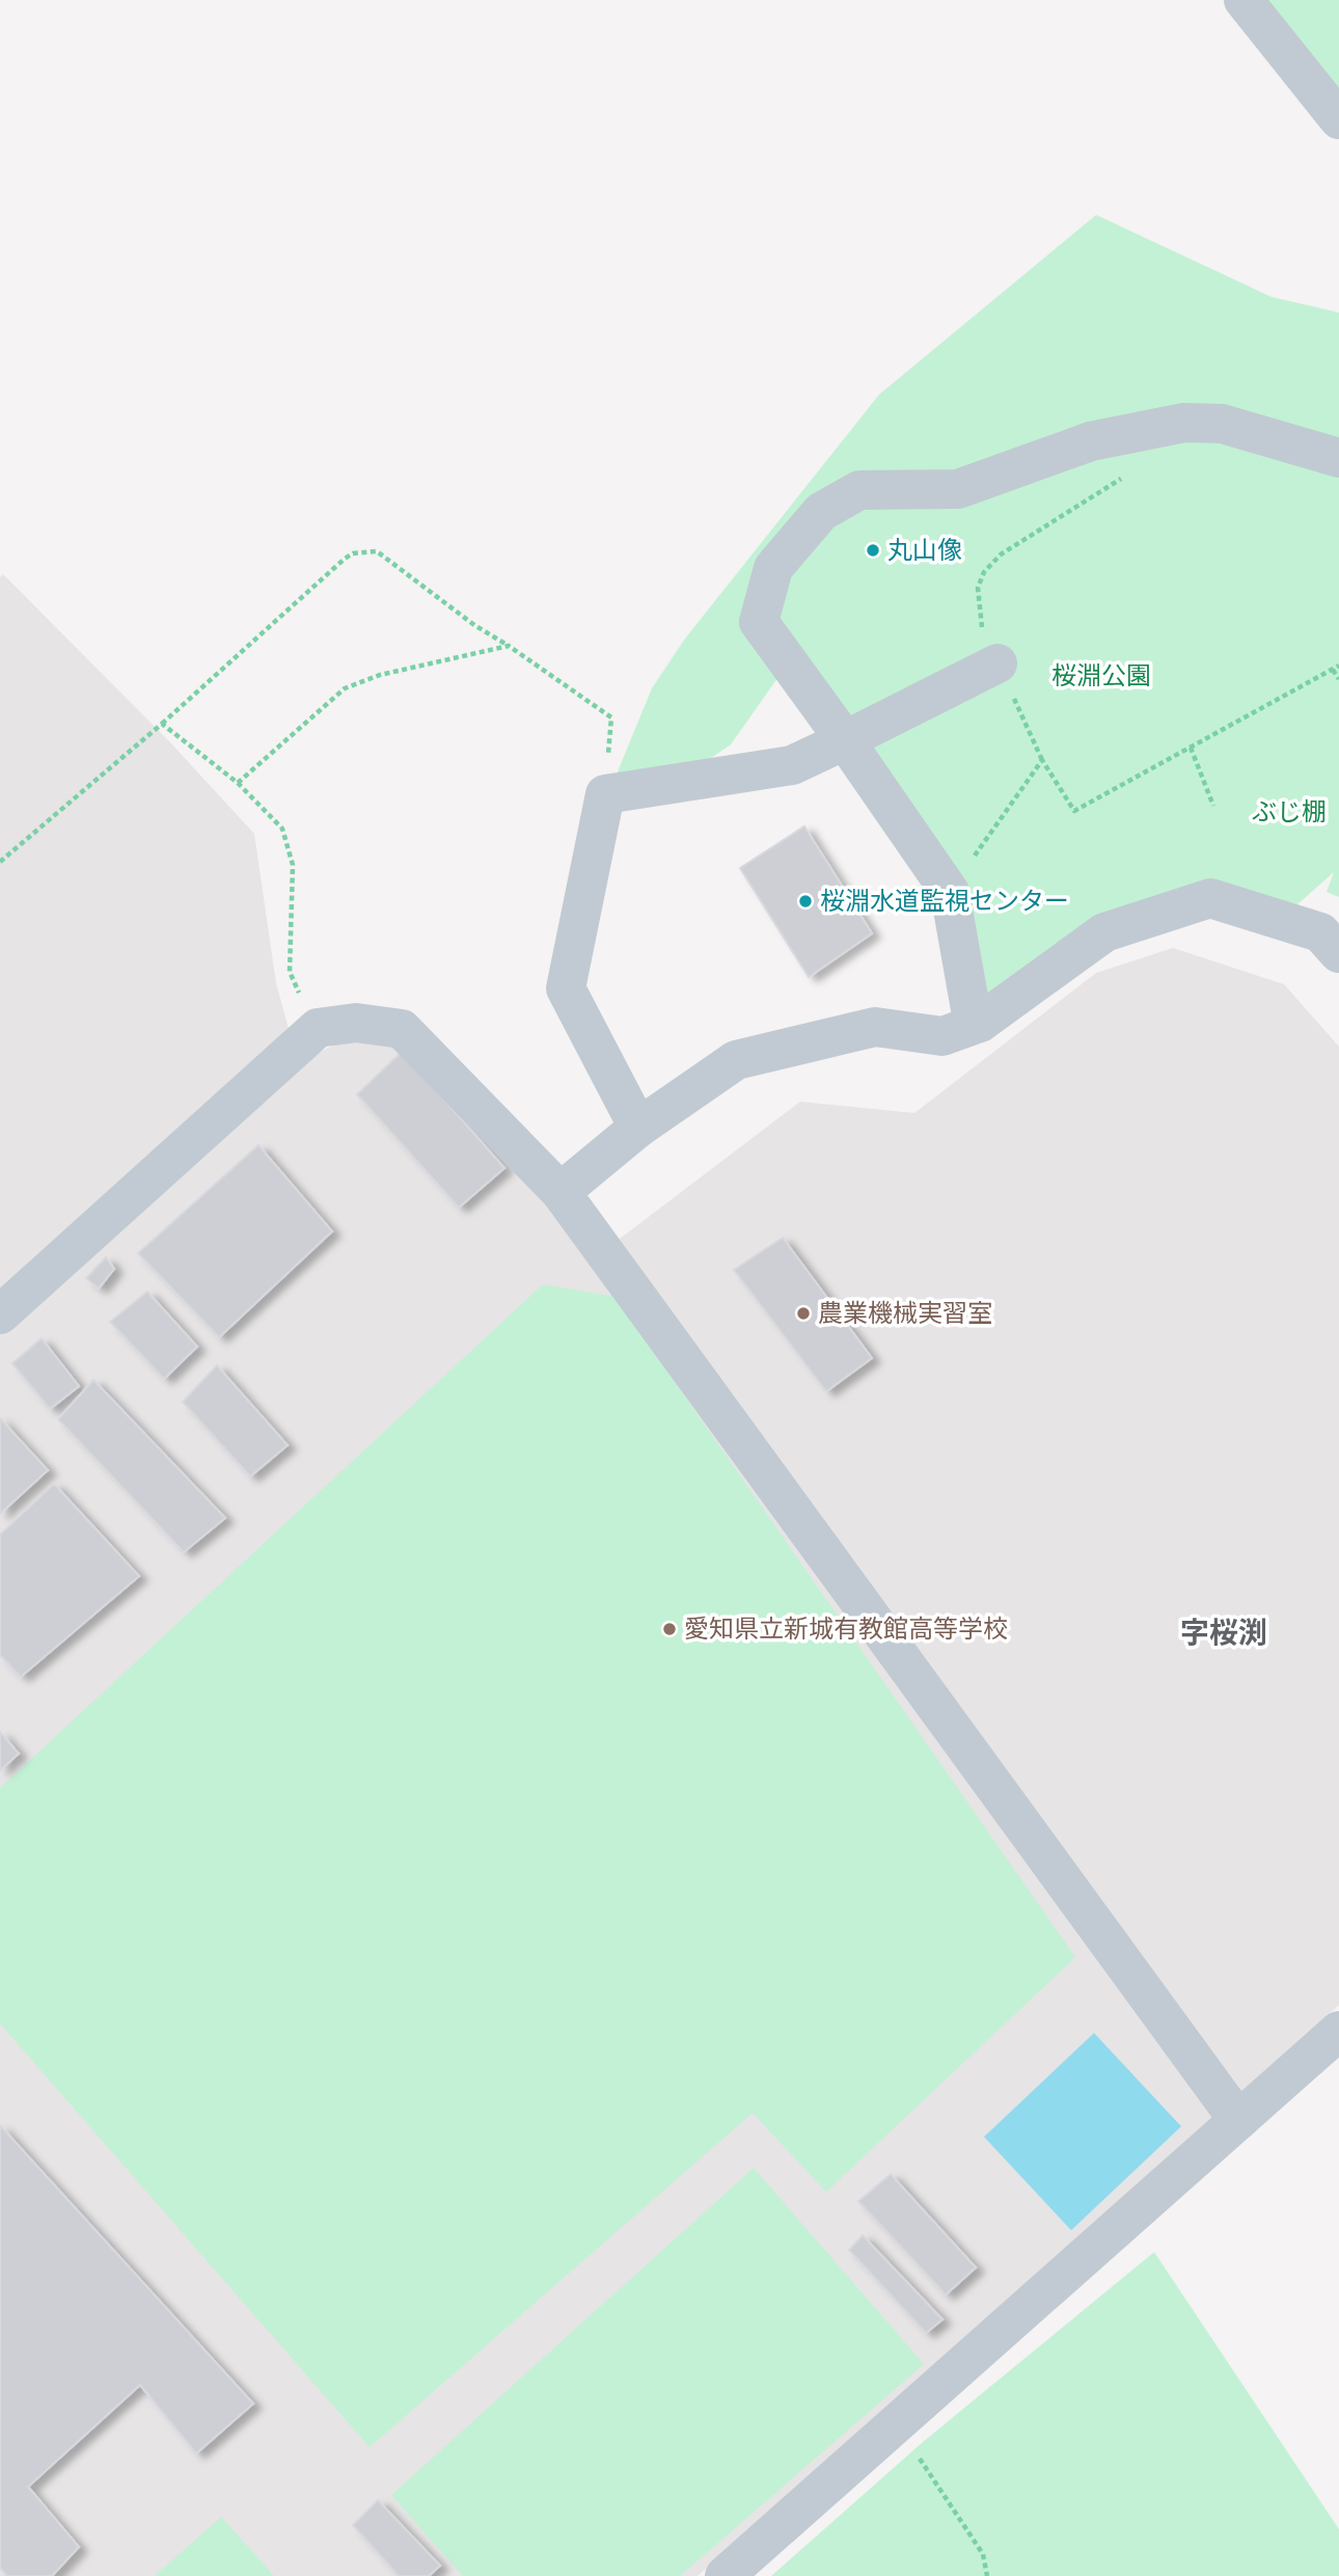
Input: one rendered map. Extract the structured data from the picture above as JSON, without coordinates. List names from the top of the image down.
{
  "districts": ["字桜渕"],
  "parks": ["桜淵公園", "ぶじ棚"],
  "places": [
    "丸山像",
    "桜淵水道監視センター",
    "農業機械実習室",
    "愛知県立新城有教館高等学校"
  ]
}
